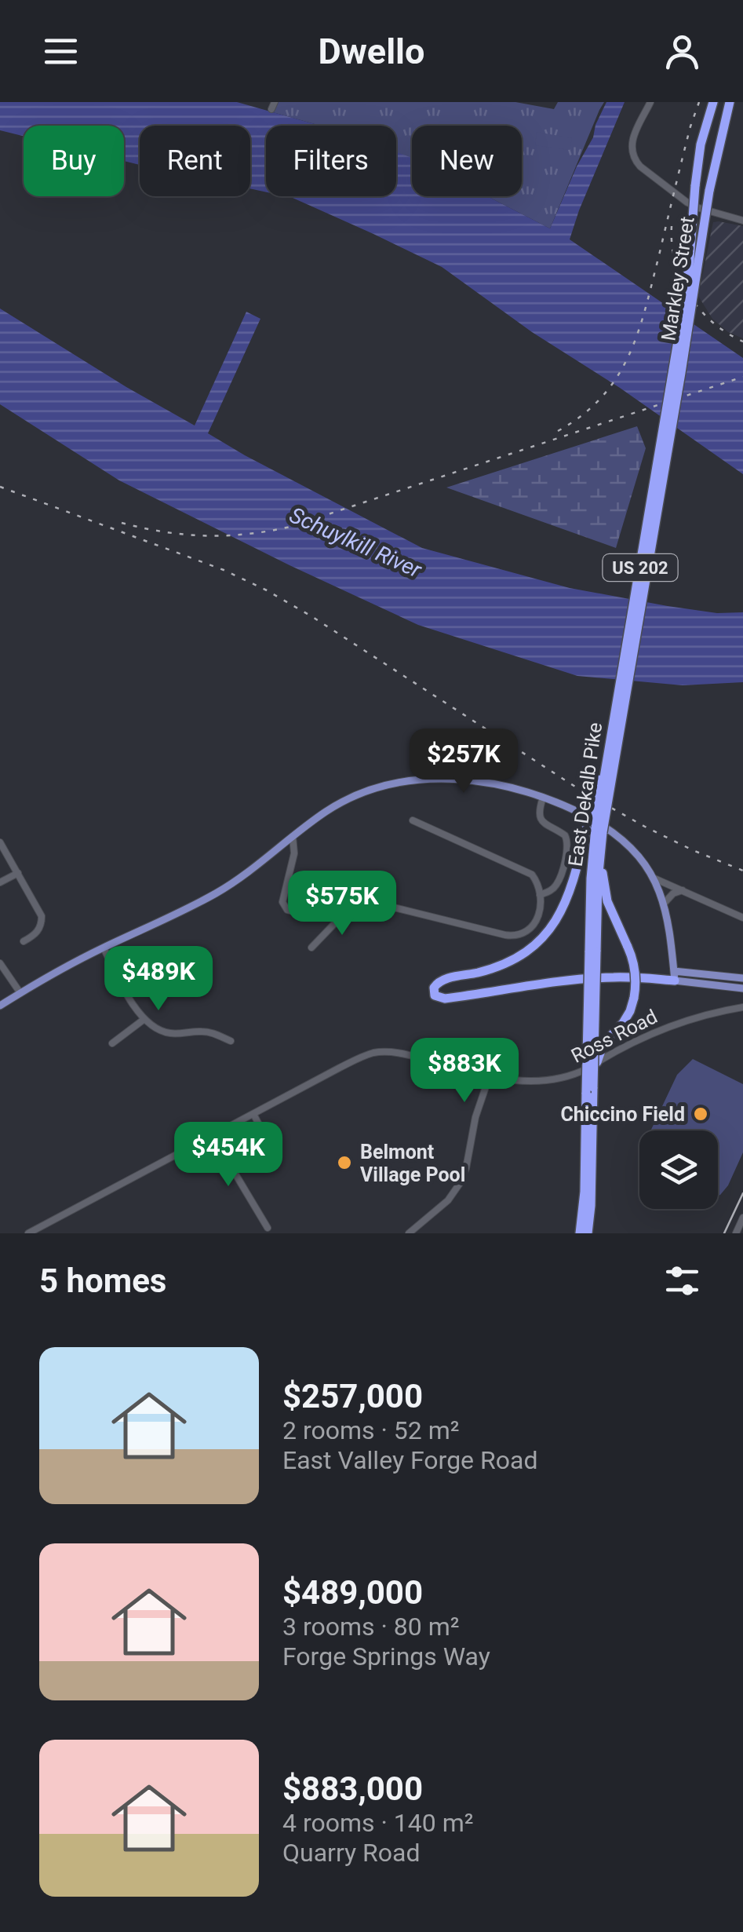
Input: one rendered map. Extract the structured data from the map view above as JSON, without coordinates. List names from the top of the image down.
{
  "streets": {
    "highway": ["Markley Street", "US 202", "East Dekalb Pike"],
    "street": ["Ross Road"]
  },
  "crossings": [
    ["Markley Street", "East Dekalb Pike"]
  ],
  "water": ["Schuylkill River"],
  "places": ["Chiccino Field", "Belmont Village Pool"],
  "page": {
    "header": "Dwello",
    "chip": [
      "Buy",
      "Rent",
      "Filters",
      "New"
    ],
    "price": [
      "$257K",
      "$575K",
      "$489K",
      "$883K",
      "$454K"
    ],
    "heading": "5 homes",
    "list": [
      {
        "name": "$257,000",
        "note": "2 rooms · 52 m² · East Valley Forge Road"
      },
      {
        "name": "$489,000",
        "note": "3 rooms · 80 m² · Forge Springs Way"
      },
      {
        "name": "$883,000",
        "note": "4 rooms · 140 m² · Quarry Road"
      }
    ]
  }
}
